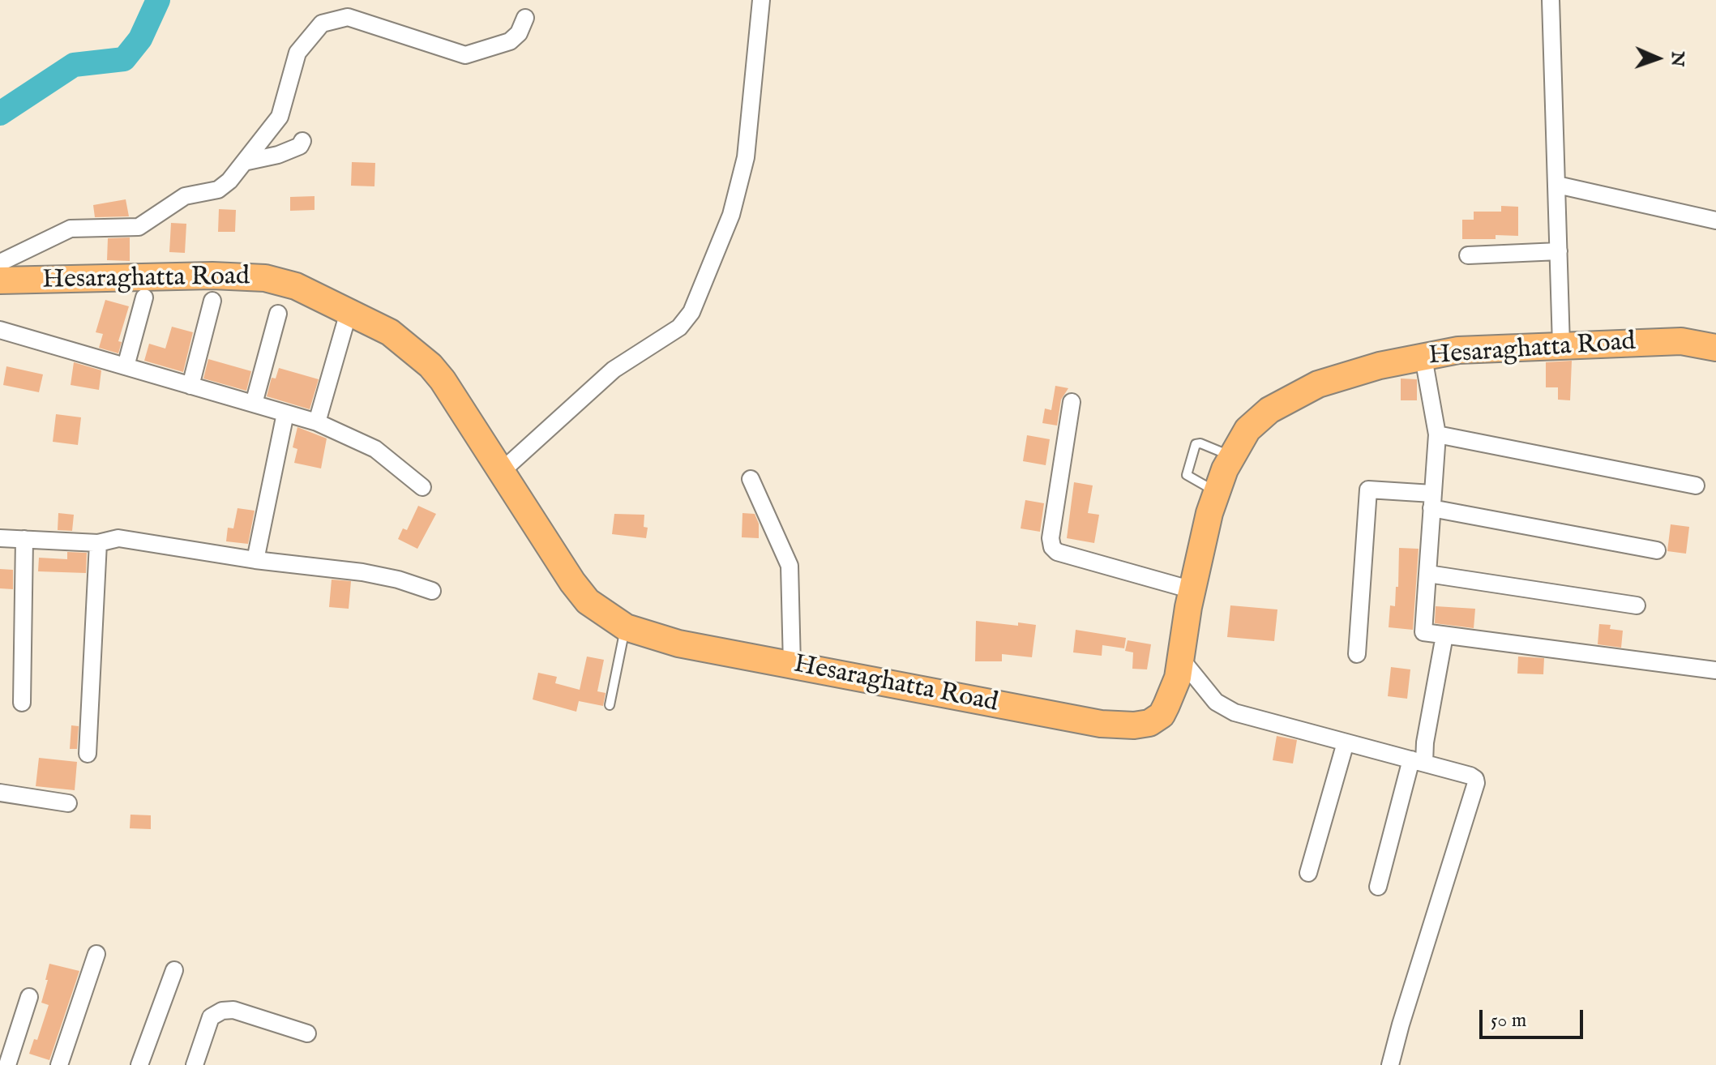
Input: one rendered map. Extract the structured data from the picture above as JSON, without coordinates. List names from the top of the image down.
{
  "streets": {
    "main road": ["Hesaraghatta Road"]
  },
  "scale_bar": "50 m",
  "north": "right"
}
